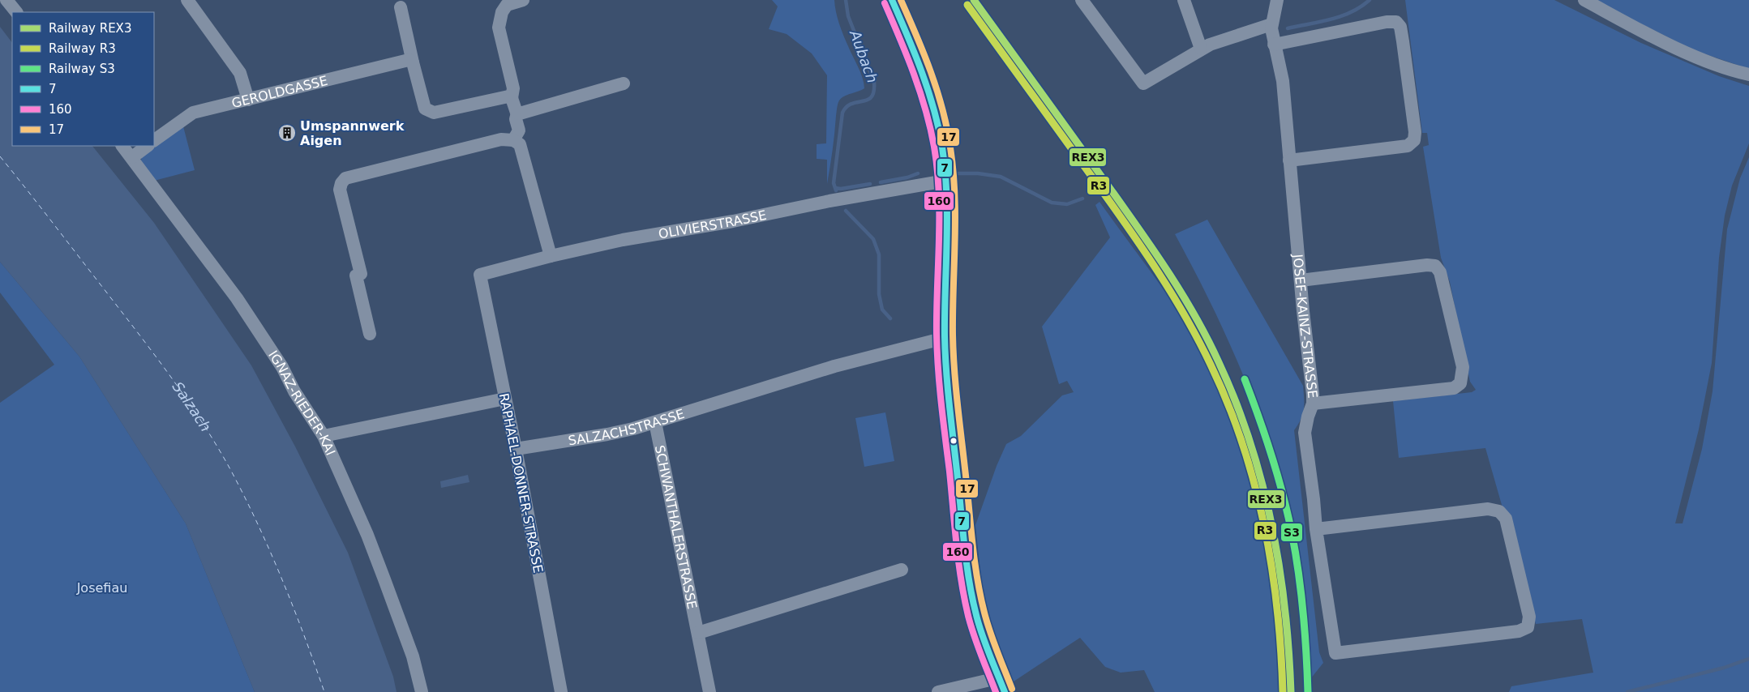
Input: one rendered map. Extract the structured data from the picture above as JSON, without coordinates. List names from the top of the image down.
{
  "streets": {
    "street": [
      "GEROLDGASSE",
      "OLIVIERSTRASSE",
      "JOSEF-KAINZ-STRASSE",
      "IGNAZ-RIEDER-KAI",
      "SALZACHSTRASSE",
      "RAPHAEL-DONNER-STRASSE",
      "SCHWANTHALERSTRASSE"
    ]
  },
  "crossings": [
    ["OLIVIERSTRASSE", "RAPHAEL-DONNER-STRASSE"],
    ["SALZACHSTRASSE", "RAPHAEL-DONNER-STRASSE"],
    ["SALZACHSTRASSE", "SCHWANTHALERSTRASSE"]
  ],
  "water": ["Aubach", "Salzach"],
  "parks": ["Josefiau"],
  "places": {
    "building": ["Umspannwerk Aigen"]
  },
  "lines": [
    "rail line REX3",
    "transit line 7",
    "transit line 17",
    "transit line 160",
    "rail line R3",
    "rail line S3"
  ],
  "legend": [
    "Railway REX3",
    "Railway R3",
    "Railway S3",
    "7",
    "160",
    "17"
  ]
}
